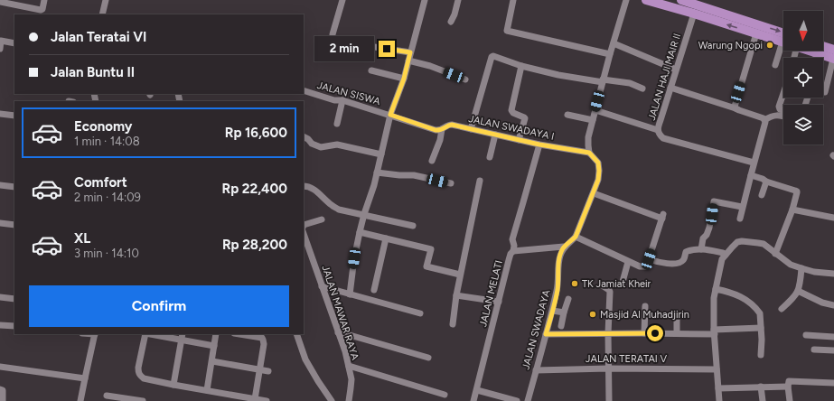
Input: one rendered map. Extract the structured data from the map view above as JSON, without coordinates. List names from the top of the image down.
{
  "streets": {
    "street": [
      "JALAN HAJI MAIR II",
      "JALAN SISWA",
      "JALAN SWADAYA I",
      "JALAN MELATI",
      "JALAN MAWAR RAYA",
      "JALAN SWADAYA",
      "JALAN TERATAI V"
    ]
  },
  "crossings": [
    ["JALAN SISWA", "JALAN SWADAYA I"],
    ["JALAN MELATI", "JALAN SWADAYA"],
    ["JALAN SWADAYA", "JALAN TERATAI V"]
  ],
  "places": ["Warung Ngopi", "TK Jamiat Kheir", "Masjid Al Muhadjirin"],
  "north": "bottom",
  "page": {
    "banner": ["Jalan Teratai VI", "Jalan Buntu II"],
    "bubble": "2 min",
    "list": [
      {
        "name": "Economy",
        "note": "1 min · 14:08",
        "value": "Rp 16,600"
      },
      {
        "name": "Comfort",
        "note": "2 min · 14:09",
        "value": "Rp 22,400"
      },
      {
        "name": "XL",
        "note": "3 min · 14:10",
        "value": "Rp 28,200"
      }
    ],
    "buttons": "Confirm"
  }
}
